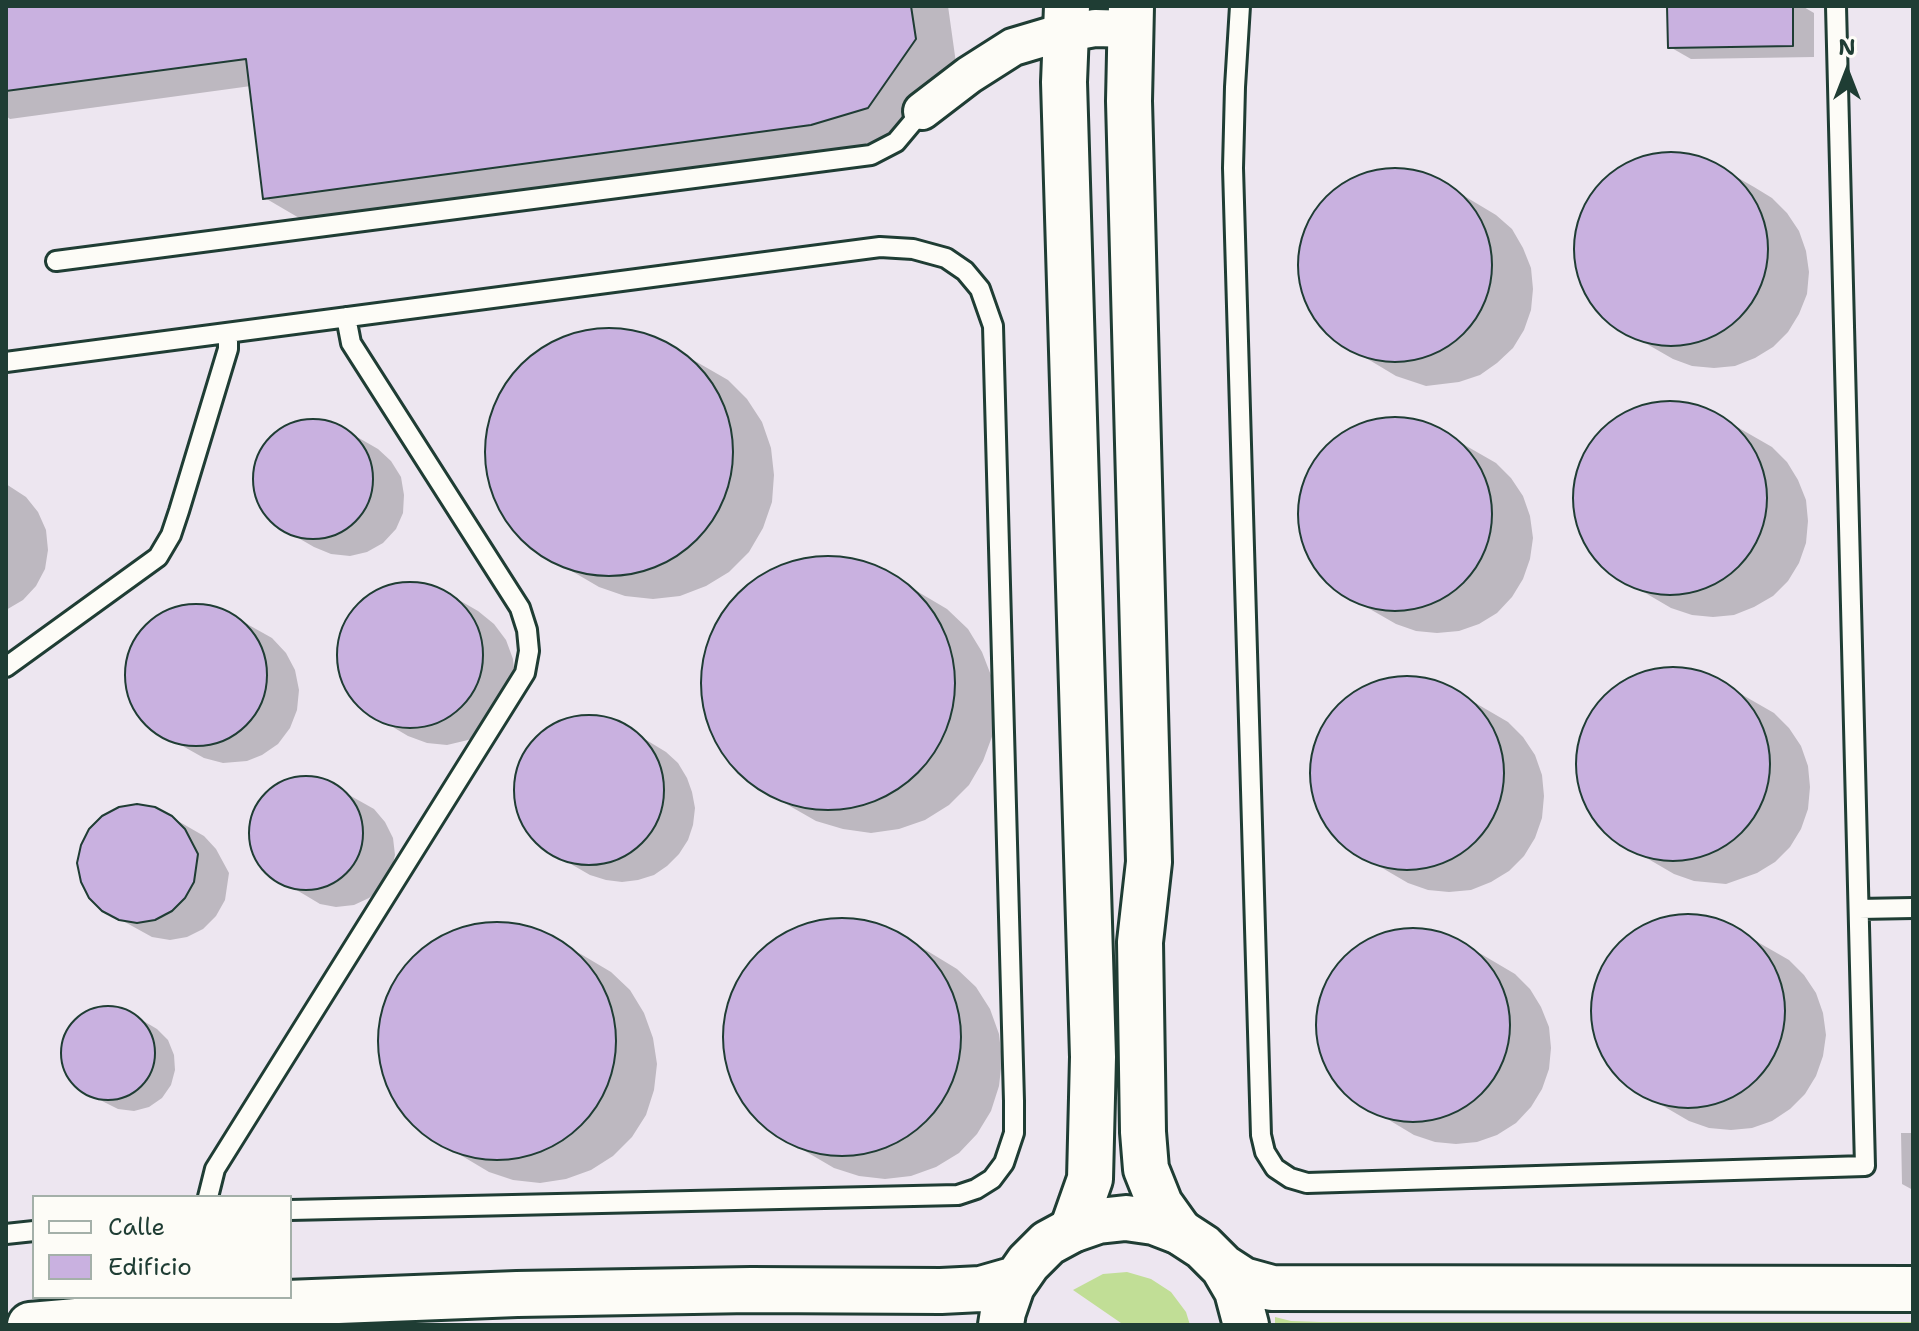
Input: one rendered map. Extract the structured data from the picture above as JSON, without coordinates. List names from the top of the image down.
{
  "legend": ["Calle", "Edificio"],
  "north": "top"
}
